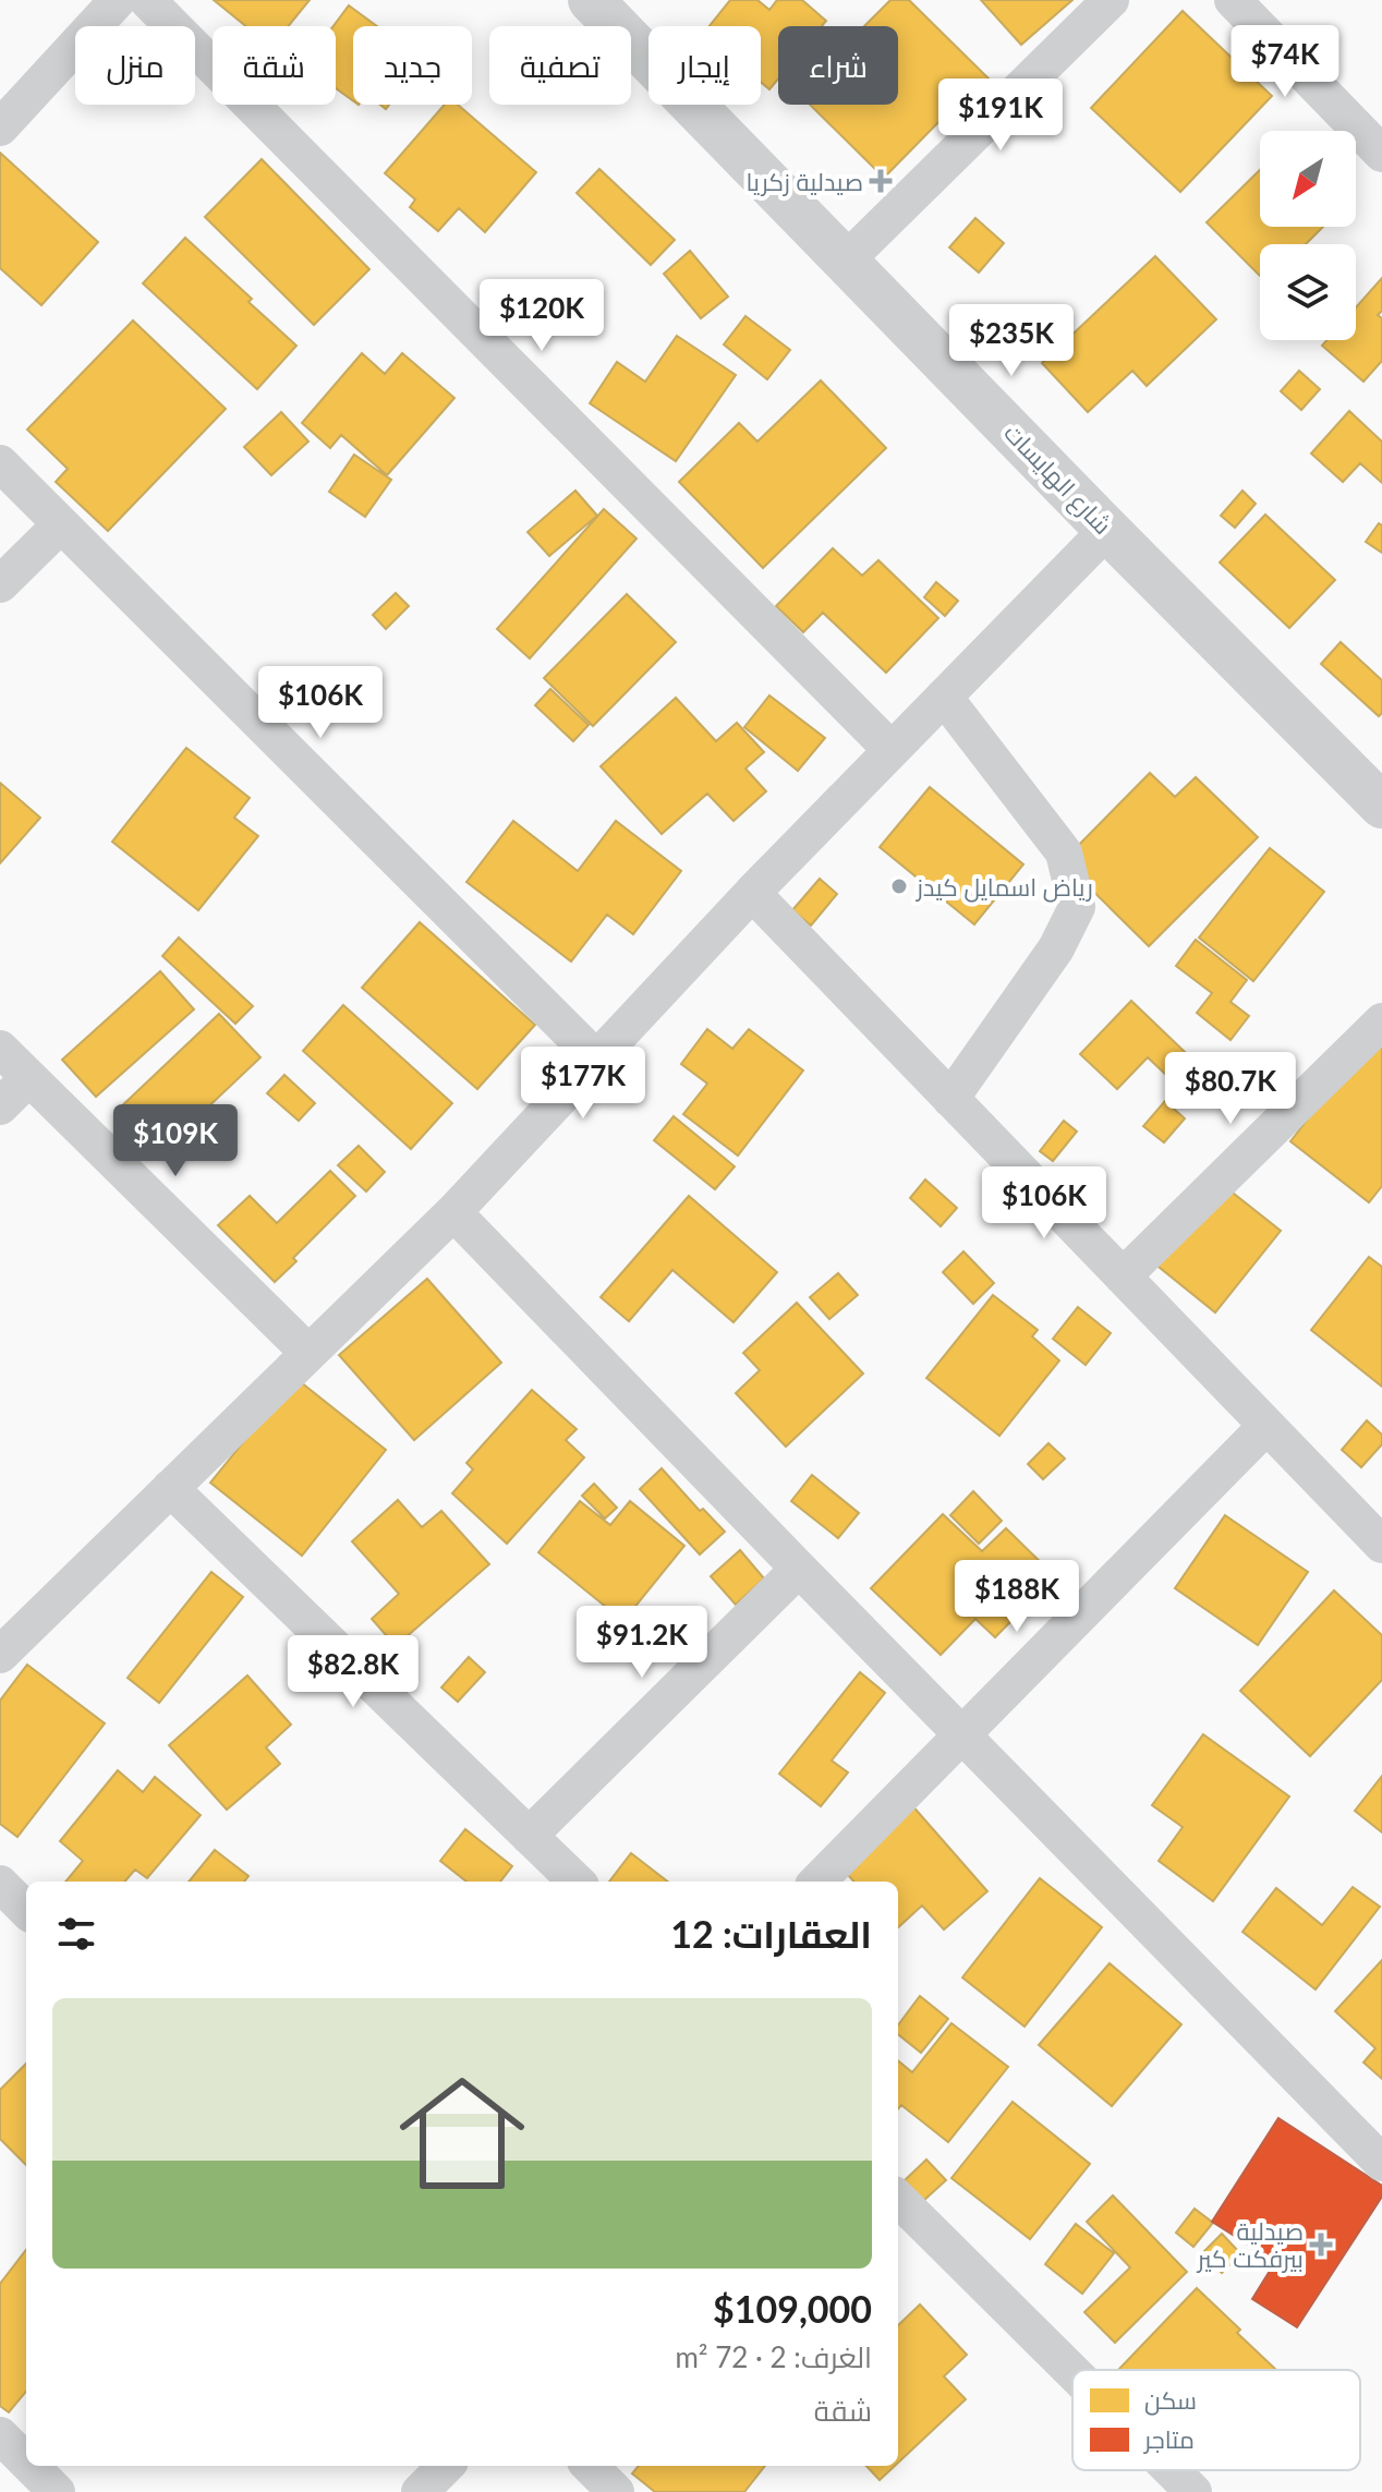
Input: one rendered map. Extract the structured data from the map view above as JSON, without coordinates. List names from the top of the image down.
{
  "streets": {
    "street": ["شارع الهايسات"]
  },
  "places": {
    "health": ["صيدلية زكريا", "صيدلية بيرفكت كير"],
    "other": ["رياض اسمايل كيدز"]
  },
  "legend": ["سكن", "متاجر"],
  "north": "bottom left",
  "page": {
    "price": [
      "$74K",
      "$191K",
      "$120K",
      "$235K",
      "$106K",
      "$177K",
      "$80.7K",
      "$109K",
      "$106K",
      "$188K",
      "$91.2K",
      "$82.8K"
    ],
    "chip": [
      "شراء",
      "إيجار",
      "تصفية",
      "جديد",
      "شقة",
      "منزل"
    ],
    "heading": "العقارات: 12",
    "list": [
      {
        "name": "$109,000",
        "note": "الغرف: 2 · 72 m² · شقة"
      }
    ]
  }
}
